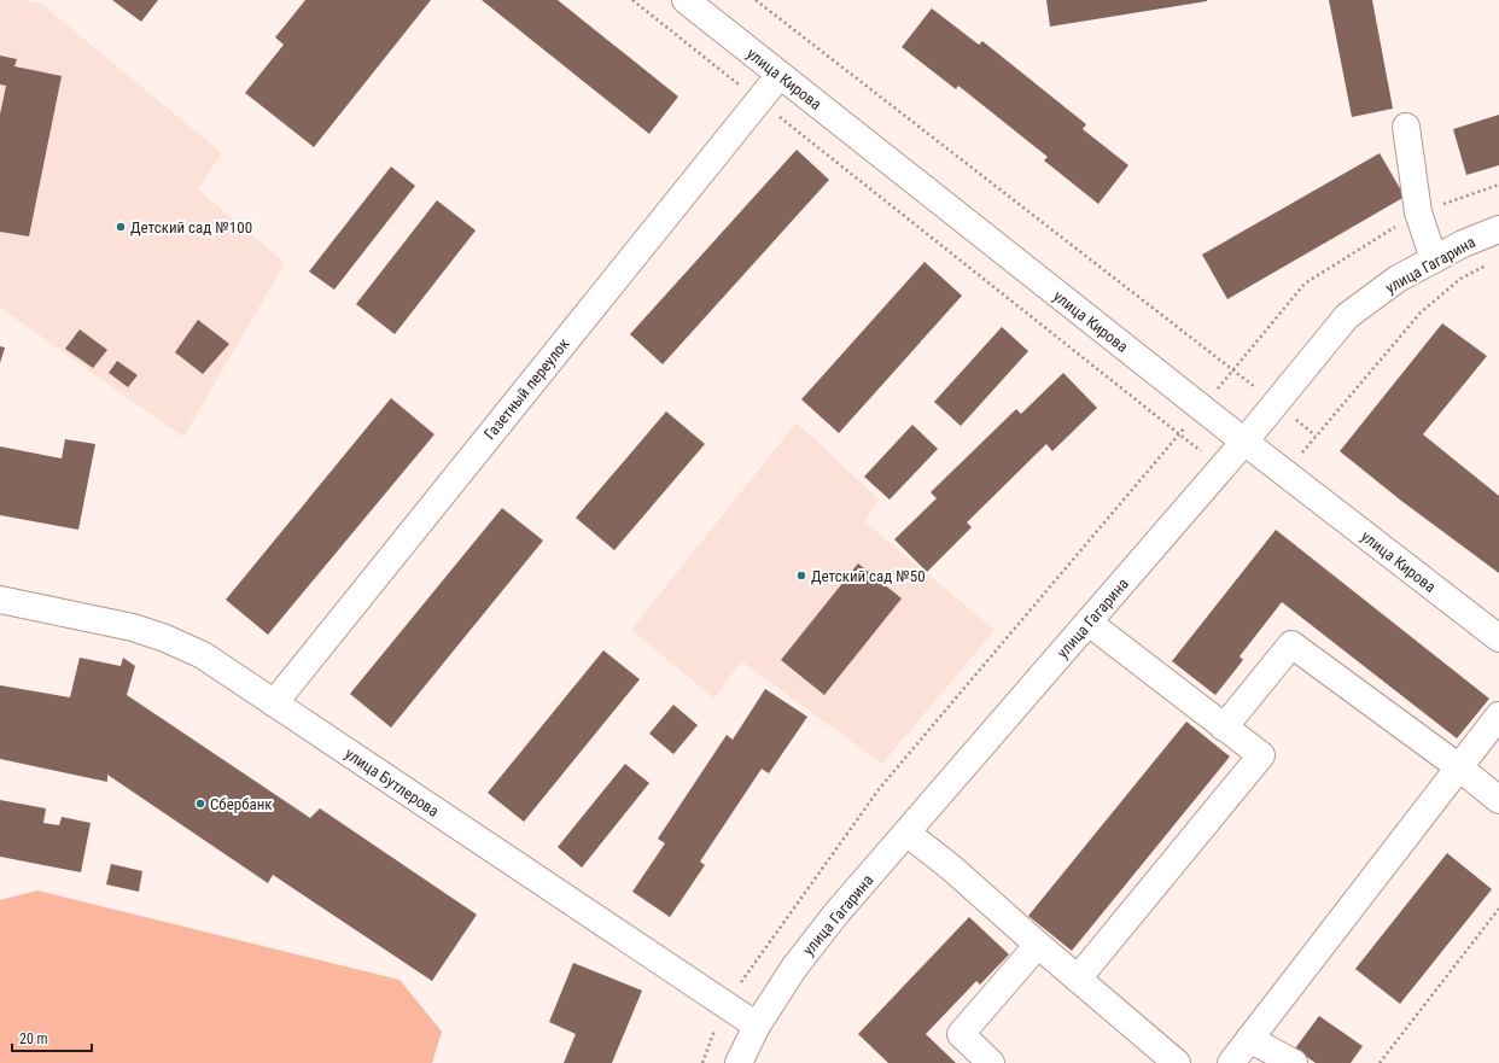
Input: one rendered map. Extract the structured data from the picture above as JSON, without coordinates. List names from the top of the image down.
{
  "streets": {
    "street": [
      "улица Кирова",
      "улица Гагарина",
      "Газетный переулок",
      "улица Бутлерова"
    ]
  },
  "crossings": [
    ["улица Кирова", "улица Гагарина"],
    ["улица Кирова", "Газетный переулок"],
    ["улица Гагарина", "улица Бутлерова"],
    ["Газетный переулок", "улица Бутлерова"]
  ],
  "places": ["Детский сад №100", "Детский сад №50", "Сбербанк"],
  "scale_bar": "20 m"
}
